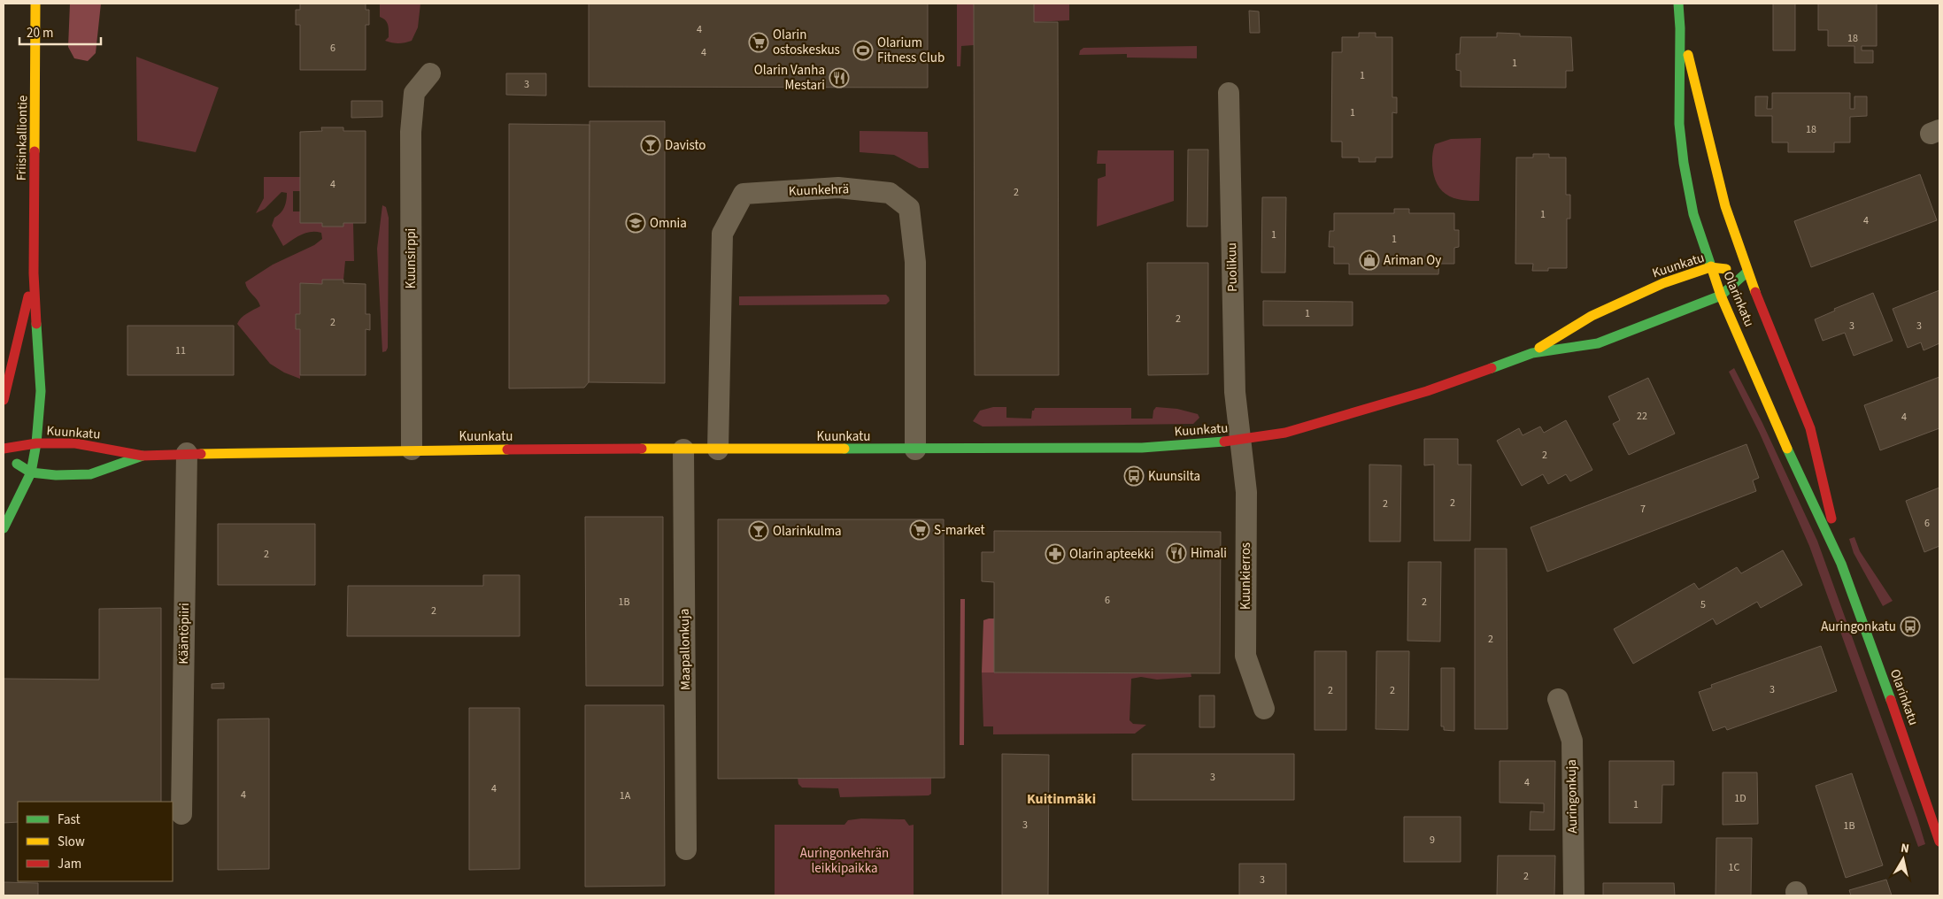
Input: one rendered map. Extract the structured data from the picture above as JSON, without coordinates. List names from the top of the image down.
{
  "streets": {
    "main road": ["Friisinkalliontie", "Kuunkatu", "Olarinkatu"],
    "street": [
      "Kuunkehrä",
      "Kuunsirppi",
      "Puolikuu",
      "Kuunkierros",
      "Kääntöpiiri",
      "Maapallonkuja",
      "Auringonkuja"
    ]
  },
  "crossings": [
    ["Friisinkalliontie", "Kuunkatu"],
    ["Kuunkehrä", "Kuunkatu"],
    ["Kuunsirppi", "Kuunkatu"],
    ["Kuunkatu", "Puolikuu"],
    ["Kuunkatu", "Olarinkatu"],
    ["Kuunkatu", "Kuunkierros"],
    ["Kuunkatu", "Kääntöpiiri"],
    ["Kuunkatu", "Maapallonkuja"],
    ["Puolikuu", "Kuunkierros"]
  ],
  "districts": ["Kuitinmäki"],
  "parks": ["Auringonkehrän leikkipaikka"],
  "places": {
    "supermarket": ["Olarin ostoskeskus", "S-market"],
    "sports": ["Olarium Fitness Club"],
    "restaurant": ["Olarin Vanha Mestari", "Himali"],
    "bar": ["Davisto", "Olarinkulma"],
    "school or university": ["Omnia"],
    "shop": ["Ariman Oy"],
    "bus stop": ["Kuunsilta", "Auringonkatu"],
    "pharmacy": ["Olarin apteekki"]
  },
  "house_numbers": [
    "4",
    "18",
    "6",
    "4",
    "1",
    "1",
    "3",
    "1",
    "18",
    "4",
    "2",
    "1",
    "4",
    "1",
    "1",
    "1",
    "2",
    "2",
    "3",
    "3",
    "11",
    "22",
    "4",
    "2",
    "2",
    "2",
    "7",
    "6",
    "2",
    "6",
    "1B",
    "2",
    "5",
    "2",
    "2",
    "3",
    "2",
    "2",
    "3",
    "4",
    "4",
    "4",
    "1A",
    "1D",
    "1",
    "3",
    "1B",
    "9",
    "1C",
    "2",
    "3"
  ],
  "legend": ["Fast", "Slow", "Jam"],
  "scale_bar": "20 m",
  "north": "top"
}
